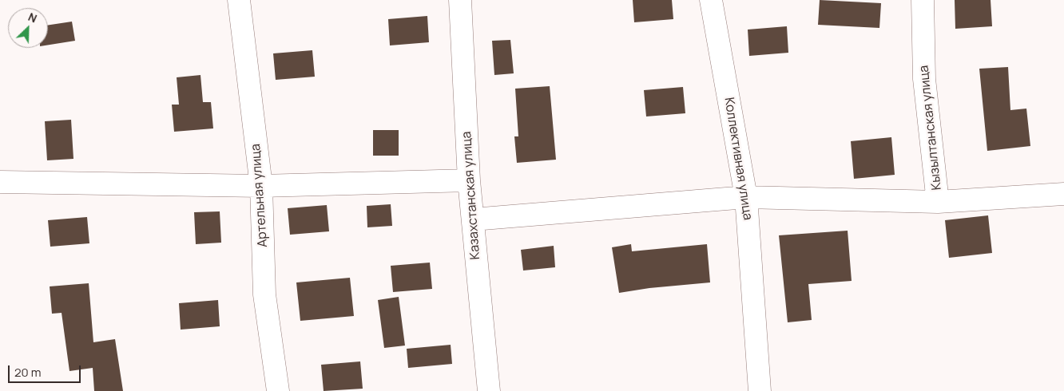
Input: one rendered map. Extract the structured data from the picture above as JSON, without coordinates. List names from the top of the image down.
{
  "streets": {
    "street": [
      "Кызылтанская улица",
      "Коллективная улица",
      "Артельная улица",
      "Казахстанская улица"
    ]
  },
  "scale_bar": "20 m",
  "north": "top right"
}
